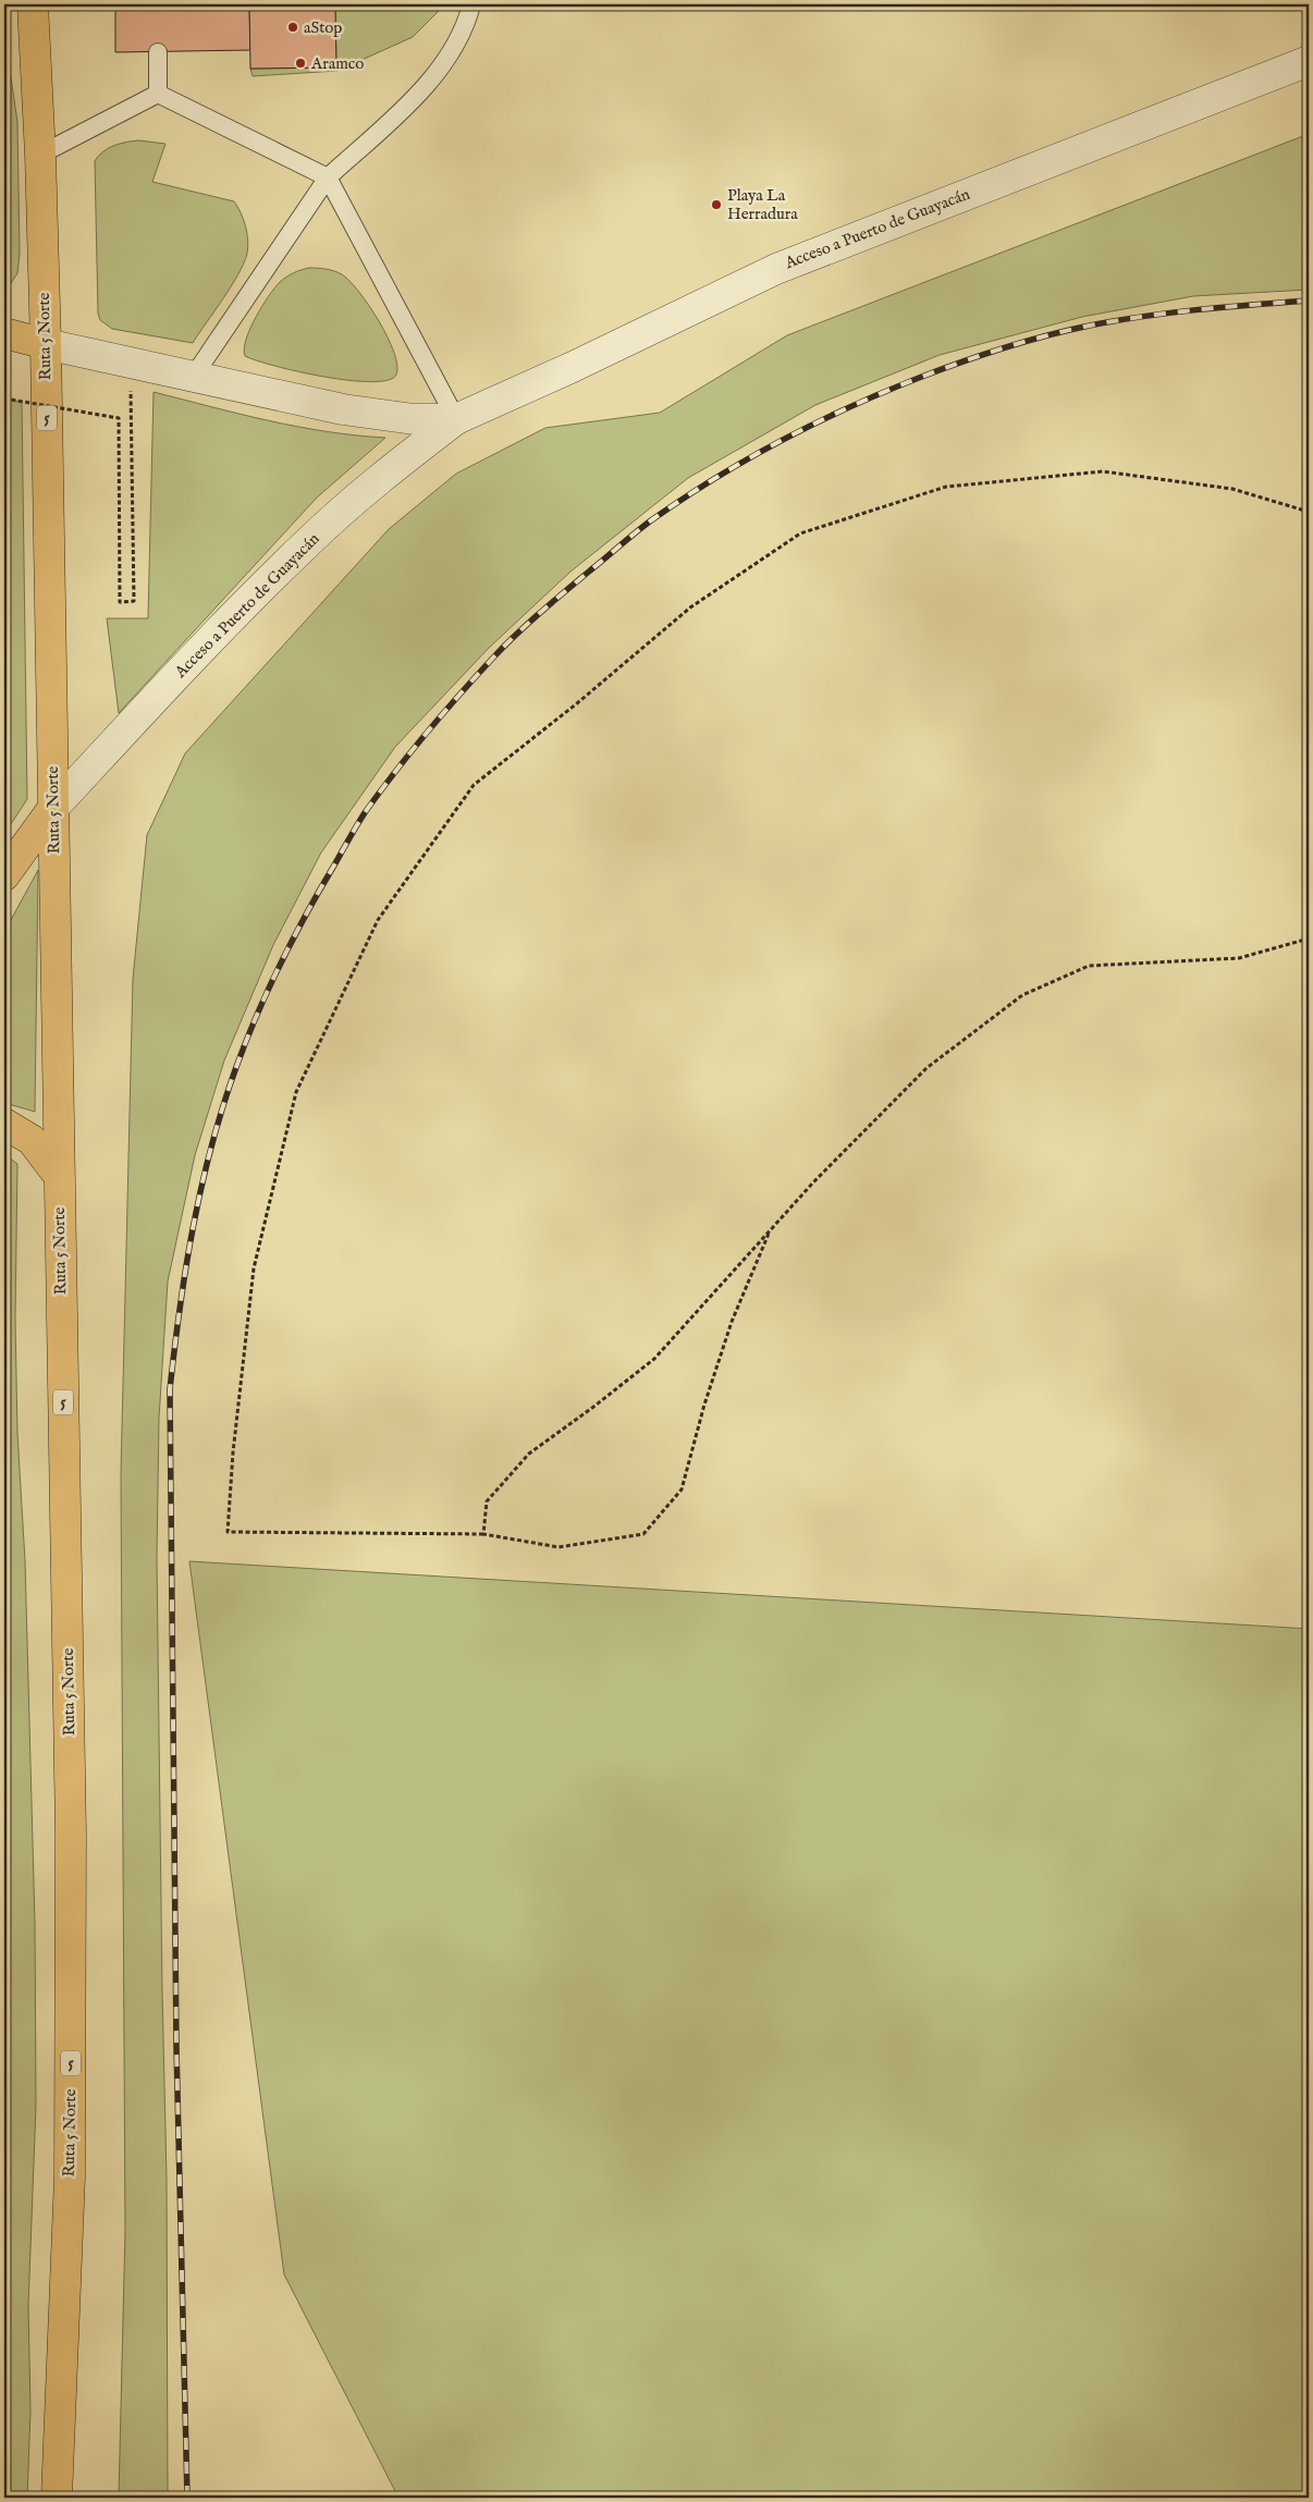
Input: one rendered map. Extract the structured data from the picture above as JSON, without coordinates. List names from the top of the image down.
{
  "streets": {
    "highway": ["Ruta 5 Norte", "5"],
    "street": ["Acceso a Puerto de Guayacán"]
  },
  "crossings": [
    ["Acceso a Puerto de Guayacán", "Ruta 5 Norte"]
  ],
  "places": ["aStop", "Aramco", "Playa La Herradura"]
}
